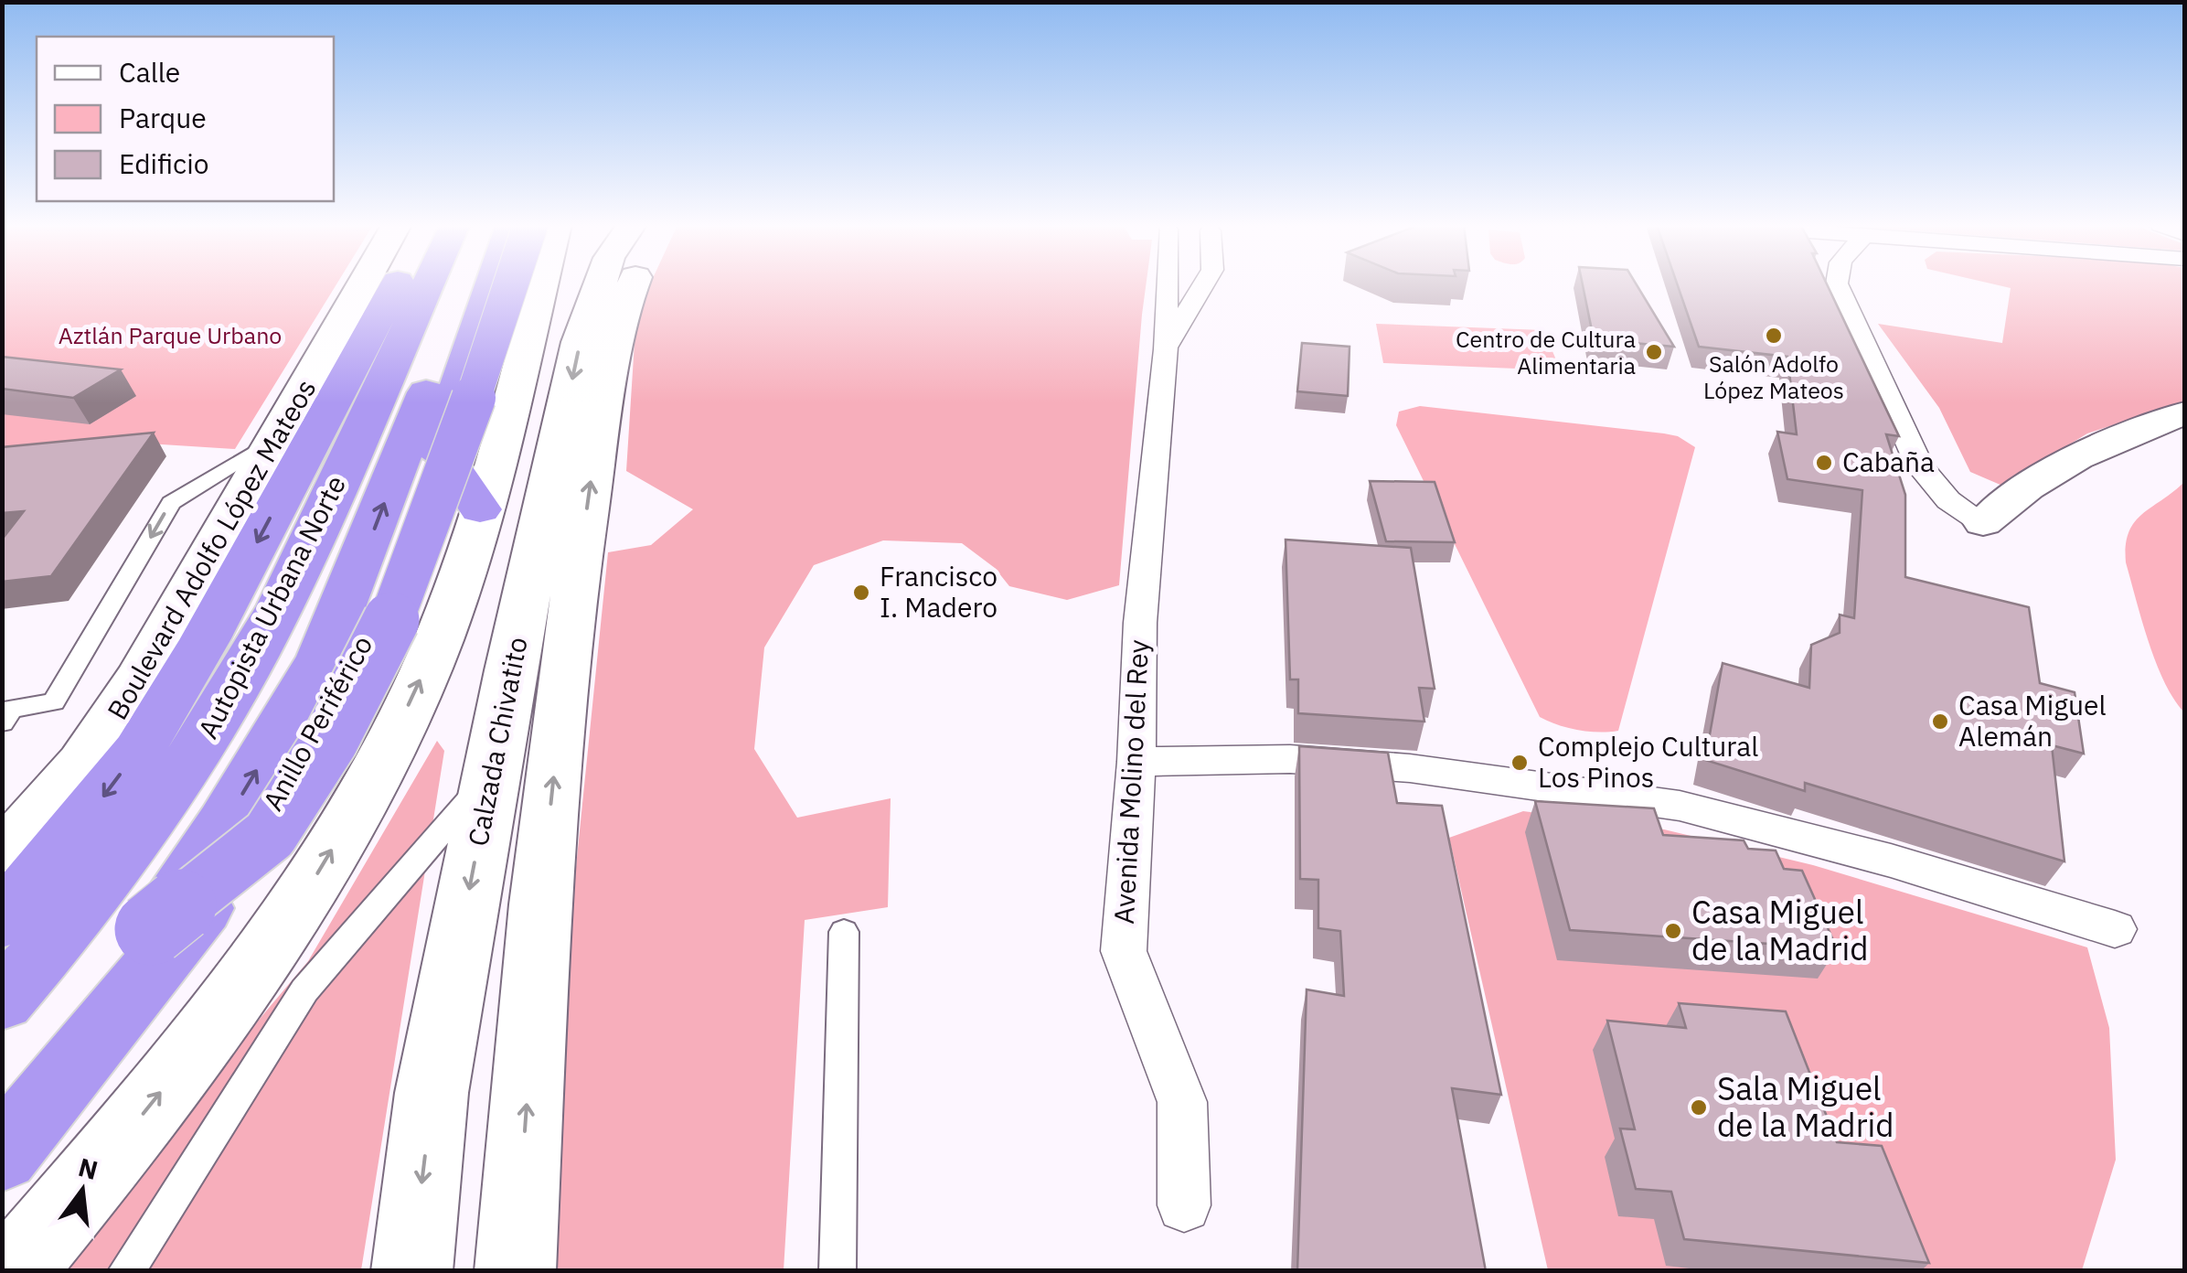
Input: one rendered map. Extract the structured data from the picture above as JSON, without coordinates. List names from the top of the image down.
{
  "streets": {
    "highway": ["Autopista Urbana Norte", "Anillo Periférico"],
    "main road": ["Boulevard Adolfo López Mateos", "Calzada Chivatito"],
    "street": ["Avenida Molino del Rey"]
  },
  "parks": ["Aztlán Parque Urbano"],
  "places": [
    "Salón Adolfo López Mateos",
    "Centro de Cultura Alimentaria",
    "Cabaña",
    "Francisco I. Madero",
    "Casa Miguel Alemán",
    "Complejo Cultural Los Pinos",
    "Casa Miguel de la Madrid",
    "Sala Miguel de la Madrid"
  ],
  "legend": ["Calle", "Parque", "Edificio"],
  "north": "top"
}
